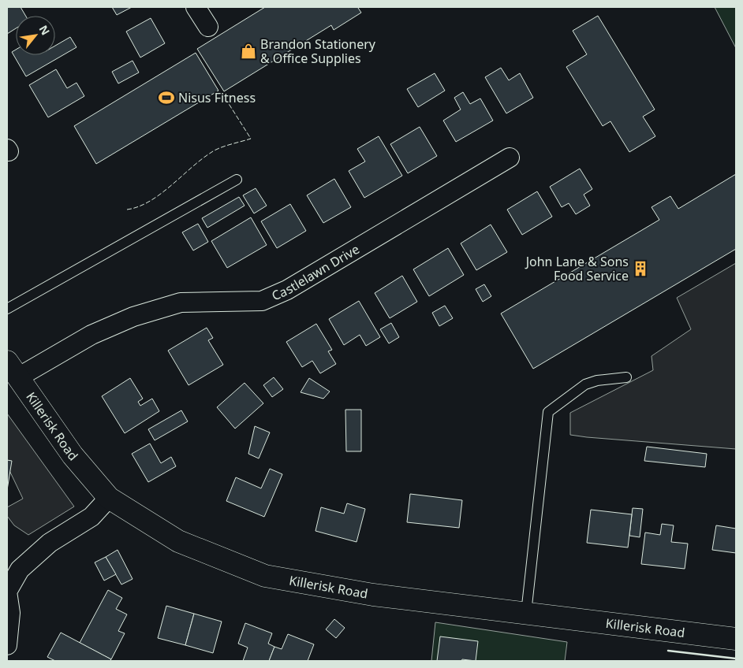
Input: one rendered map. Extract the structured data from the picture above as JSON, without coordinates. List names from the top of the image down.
{
  "streets": {
    "main road": ["Killerisk Road"],
    "street": ["Castlelawn Drive"]
  },
  "crossings": [
    ["Castlelawn Drive", "Killerisk Road"]
  ],
  "places": {
    "shop": ["Brandon Stationery & Office Supplies"],
    "sports": ["Nisus Fitness"],
    "building": ["John Lane & Sons Food Service"]
  },
  "north": "top right"
}
